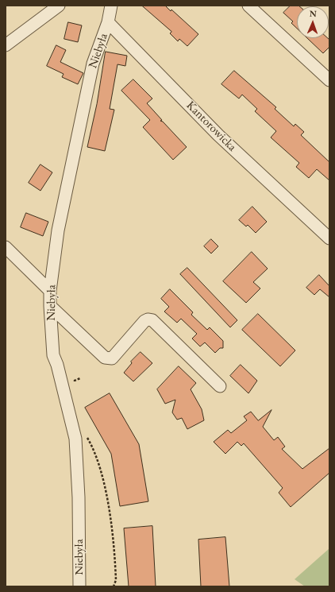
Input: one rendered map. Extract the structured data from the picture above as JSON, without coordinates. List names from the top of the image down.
{
  "streets": {
    "street": ["Niebyła", "Kantorowicka"]
  },
  "crossings": [
    ["Niebyła", "Kantorowicka"]
  ],
  "north": "top"
}
